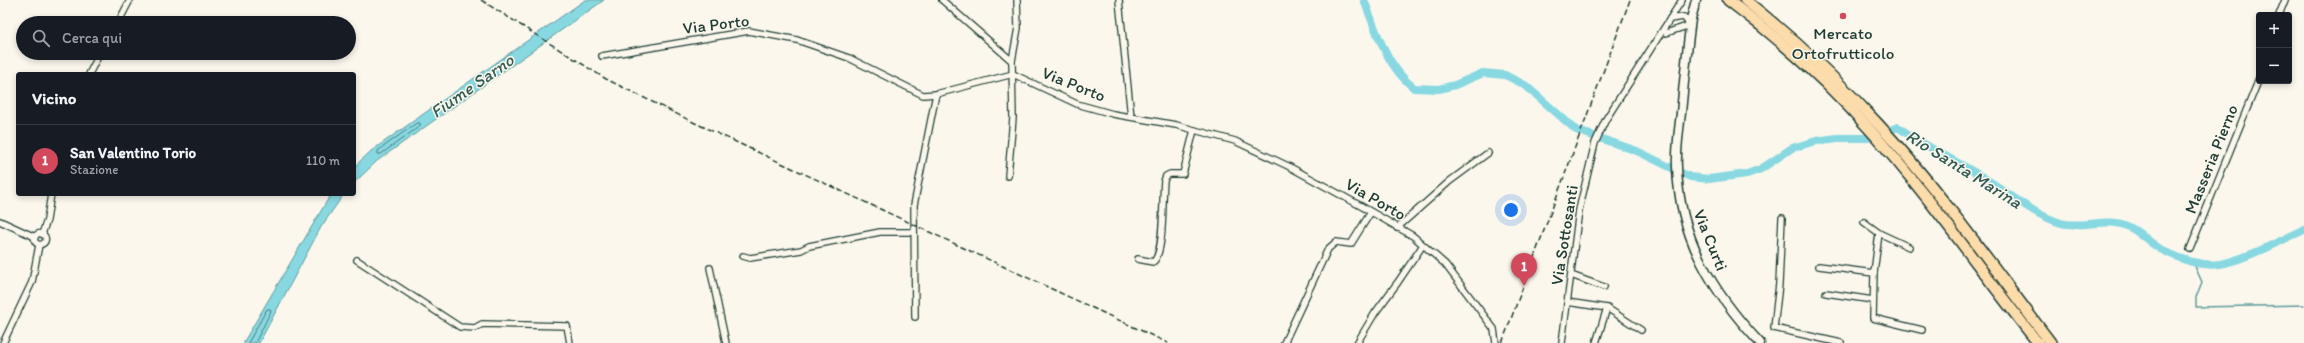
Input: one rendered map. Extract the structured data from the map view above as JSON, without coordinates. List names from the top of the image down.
{
  "streets": {
    "main road": ["Via Curti"],
    "street": ["Via Porto", "Masseria Pierno", "Via Sottosanti"]
  },
  "water": ["Fiume Sarno", "Rio Santa Marina"],
  "places": ["Mercato Ortofrutticolo"],
  "page": {
    "map_buttons": ["+", "−"],
    "search": "Cerca qui",
    "heading": "Vicino",
    "list": [
      {
        "mark": "1",
        "name": "San Valentino Torio",
        "note": "Stazione",
        "value": "110 m"
      }
    ],
    "pins": "1"
  }
}
